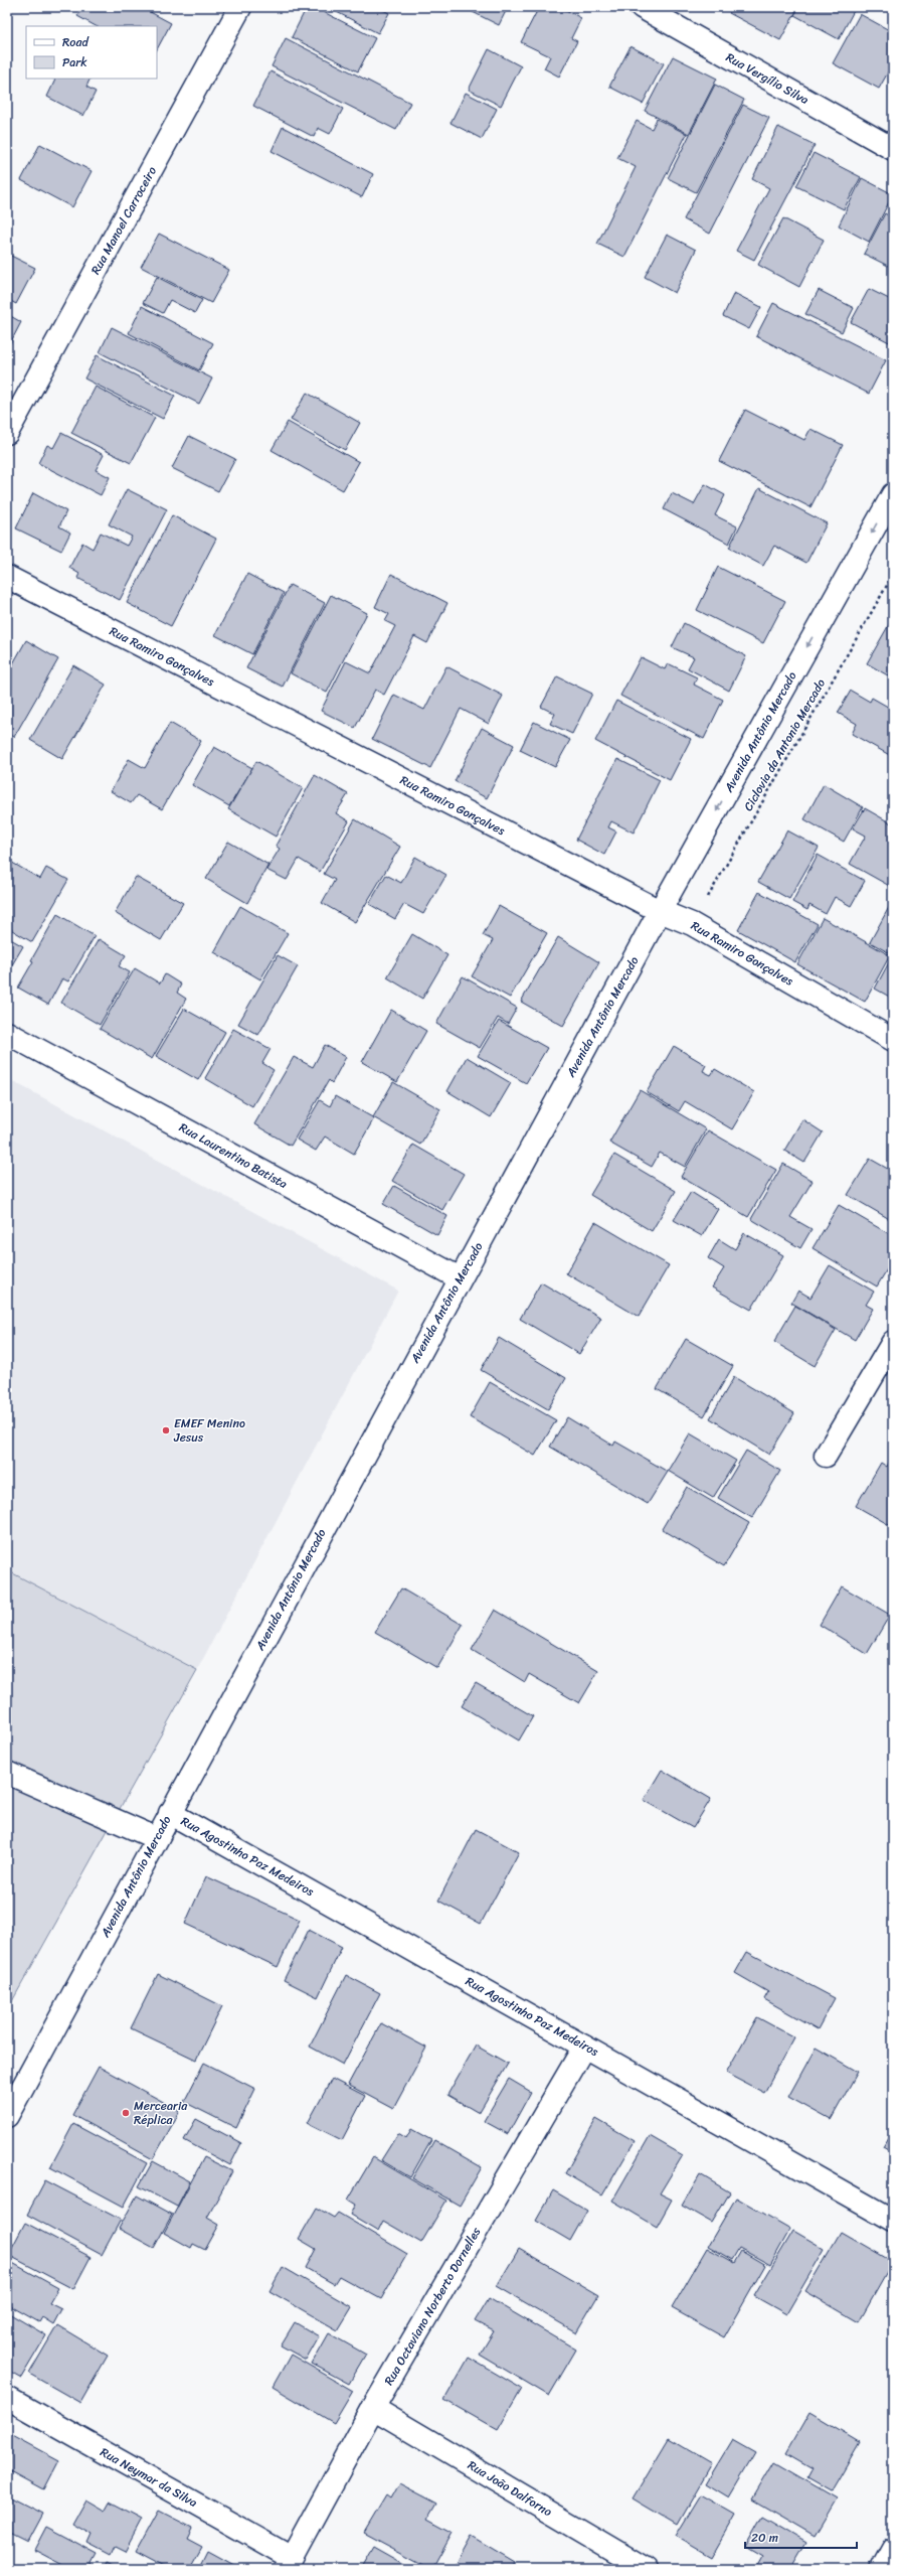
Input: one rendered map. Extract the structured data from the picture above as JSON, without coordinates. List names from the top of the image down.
{
  "streets": {
    "street": [
      "Rua Vergílio Silva",
      "Rua Manoel Carroceiro",
      "Rua Ramiro Gonçalves",
      "Avenida Antônio Mercado",
      "Rua Laurentino Batista",
      "Rua Agostinho Paz Medeiros",
      "Rua Octaviano Norberto Dornelles",
      "Rua Neymar da Silva",
      "Rua João Dalforno"
    ],
    "path": ["Ciclovia da Antonio Mercado"]
  },
  "crossings": [
    ["Rua Ramiro Gonçalves", "Avenida Antônio Mercado"],
    ["Rua Ramiro Gonçalves", "Ciclovia da Antonio Mercado"],
    ["Avenida Antônio Mercado", "Rua Laurentino Batista"],
    ["Avenida Antônio Mercado", "Rua Agostinho Paz Medeiros"],
    ["Rua Agostinho Paz Medeiros", "Rua Octaviano Norberto Dornelles"],
    ["Rua Octaviano Norberto Dornelles", "Rua Neymar da Silva"],
    ["Rua Octaviano Norberto Dornelles", "Rua João Dalforno"]
  ],
  "places": ["EMEF Menino Jesus", "Mercearia Réplica"],
  "legend": ["Road", "Park"],
  "scale_bar": "20 m"
}
